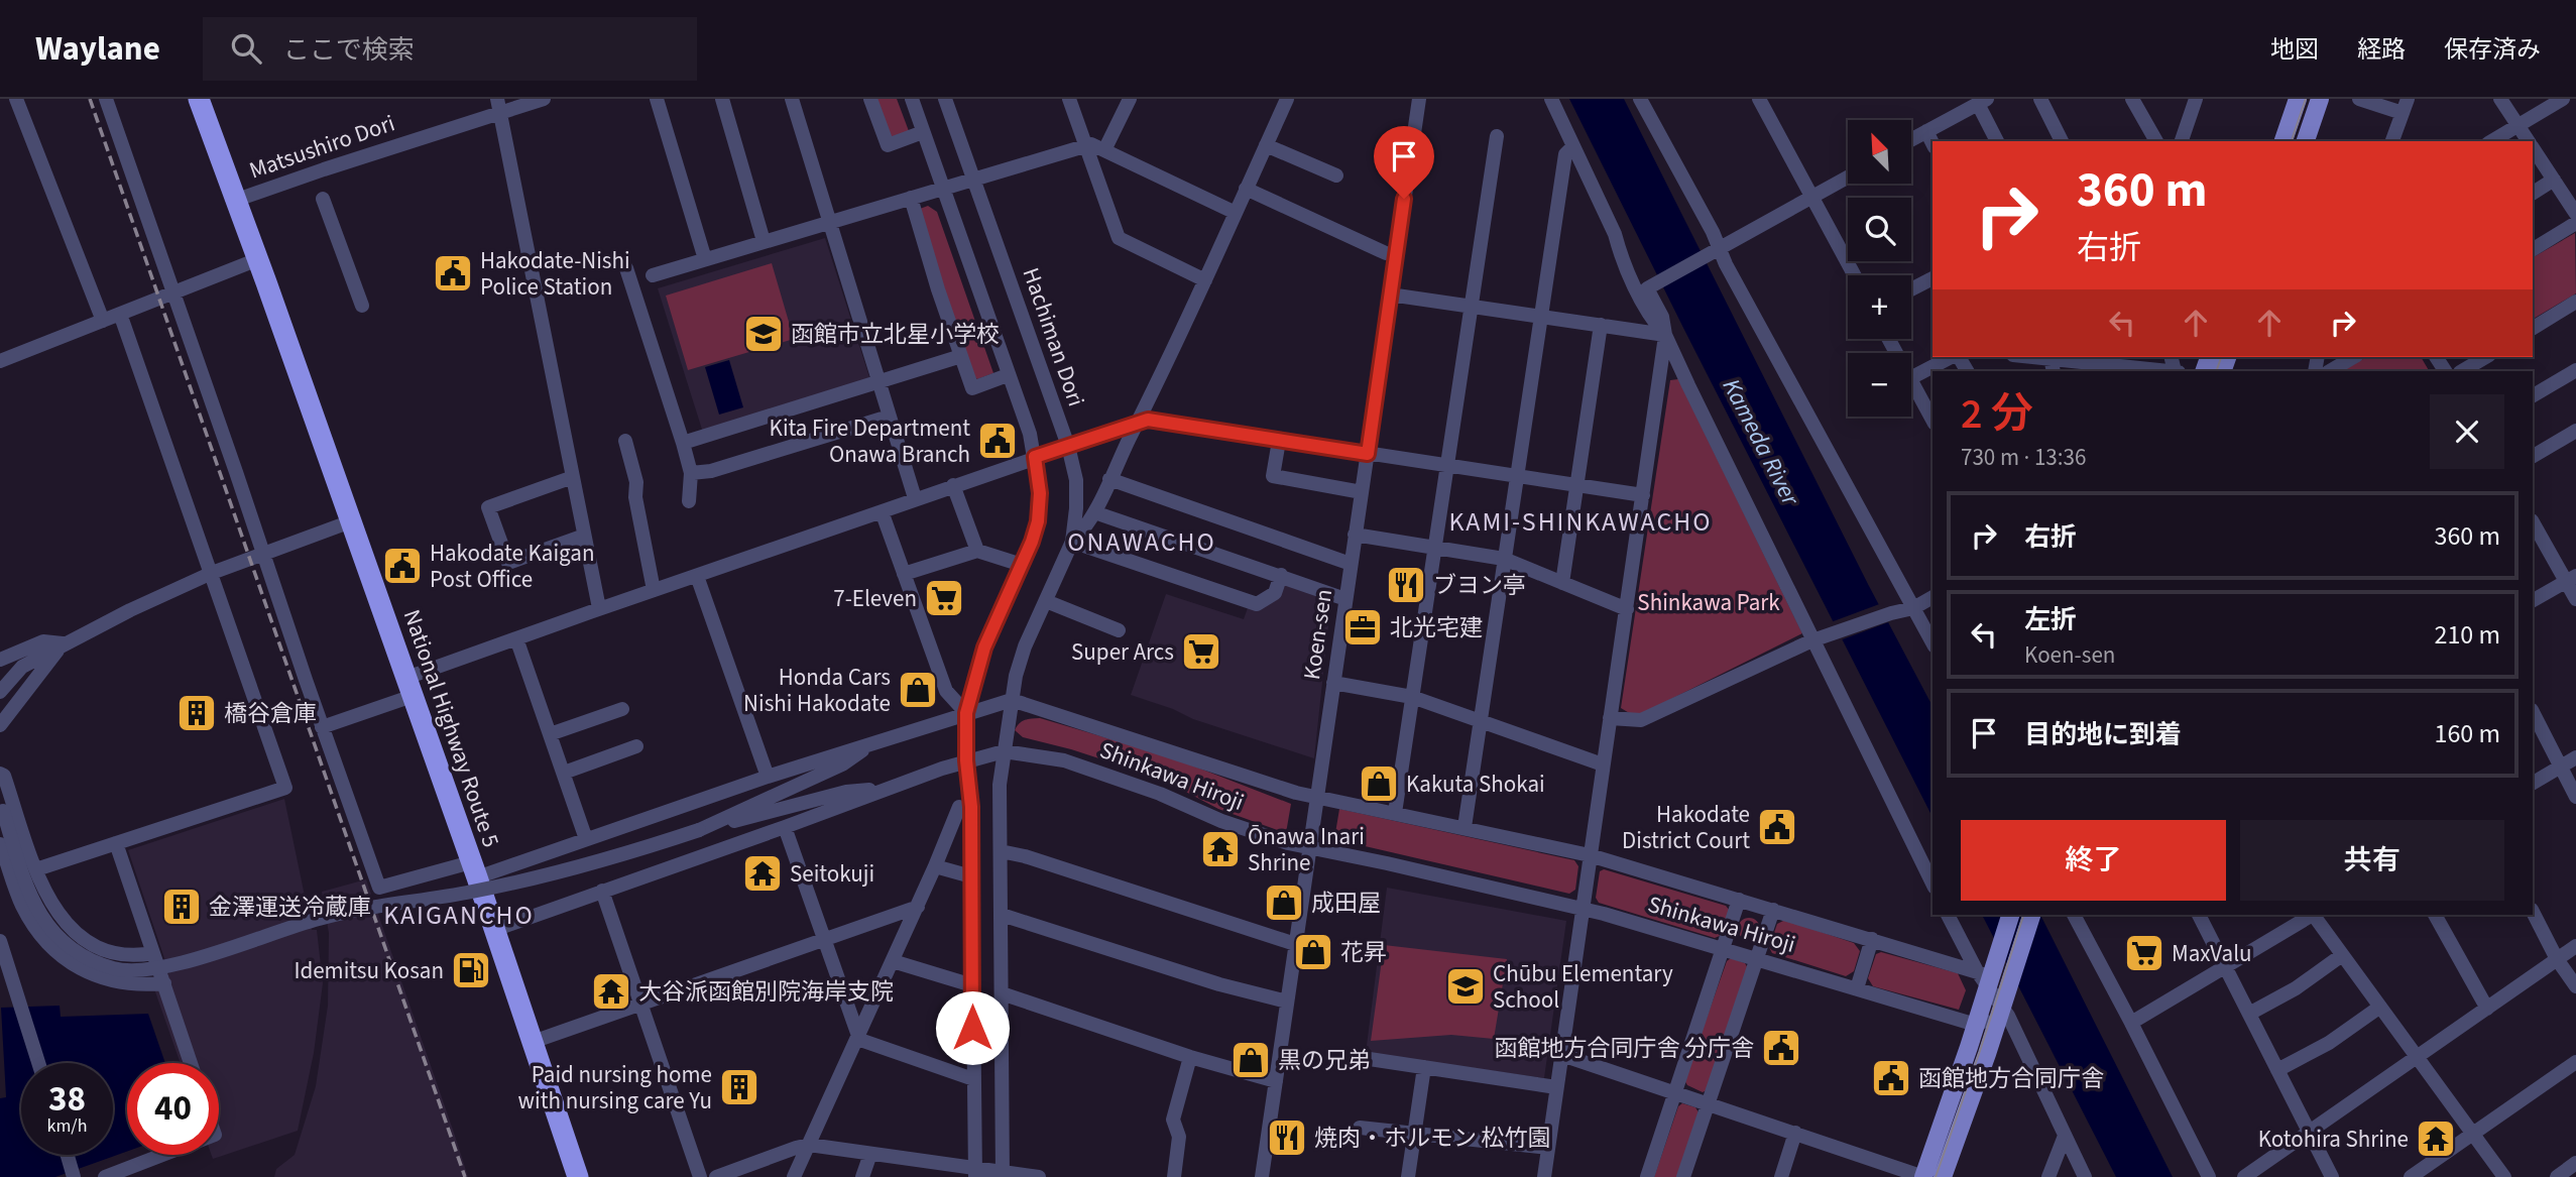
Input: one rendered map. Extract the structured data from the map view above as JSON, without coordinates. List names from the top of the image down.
{
  "streets": {
    "highway": ["National Highway Route 5"],
    "street": [
      "Matsushiro Dori",
      "Hachiman Dori",
      "Koen-sen",
      "Shinkawa Hiroji"
    ]
  },
  "crossings": [
    ["Matsushiro Dori", "National Highway Route 5"],
    ["Hachiman Dori", "Shinkawa Hiroji"],
    ["Koen-sen", "Shinkawa Hiroji"],
    ["National Highway Route 5", "Shinkawa Hiroji"]
  ],
  "districts": ["KAMI-SHINKAWACHO", "ONAWACHO", "KAIGANCHO"],
  "water": ["Kameda River"],
  "parks": ["Shinkawa Park"],
  "places": {
    "public building": [
      "Hakodate-Nishi Police Station",
      "Kita Fire Department Onawa Branch",
      "Hakodate Kaigan Post Office",
      "Hakodate District Court",
      "函館地方合同庁舎 分庁舎",
      "函館地方合同庁舎"
    ],
    "school or university": ["函館市立北星小学校", "Chūbu Elementary School"],
    "restaurant": ["ブヨン亭", "焼肉・ホルモン 松竹園"],
    "supermarket": ["7-Eleven", "Super Arcs", "MaxValu"],
    "office": ["北光宅建"],
    "shop": [
      "Honda Cars Nishi Hakodate",
      "Kakuta Shokai",
      "成田屋",
      "花昇",
      "黒の兄弟"
    ],
    "building": ["橋谷倉庫", "金澤運送冷蔵庫", "Paid nursing home with nursing care Yu"],
    "temple": [
      "Ōnawa Inari Shrine",
      "Seitokuji",
      "大谷派函館別院海岸支院",
      "Kotohira Shrine"
    ],
    "fuel station": ["Idemitsu Kosan"]
  },
  "north": "top left",
  "page": {
    "header": "Waylane",
    "search": "ここで検索",
    "nav": ["地図", "経路", "保存済み"],
    "map_buttons": ["+", "−"],
    "turn": ["360 m", "右折"],
    "heading": ["2 分", "730 m · 13:36"],
    "list": [
      {
        "name": "右折",
        "value": "360 m"
      },
      {
        "name": "左折",
        "note": "Koen-sen",
        "value": "210 m"
      },
      {
        "name": "目的地に到着",
        "value": "160 m"
      }
    ],
    "buttons": ["終了", "共有"],
    "speed": "38 km/h",
    "limit": "40"
  }
}
